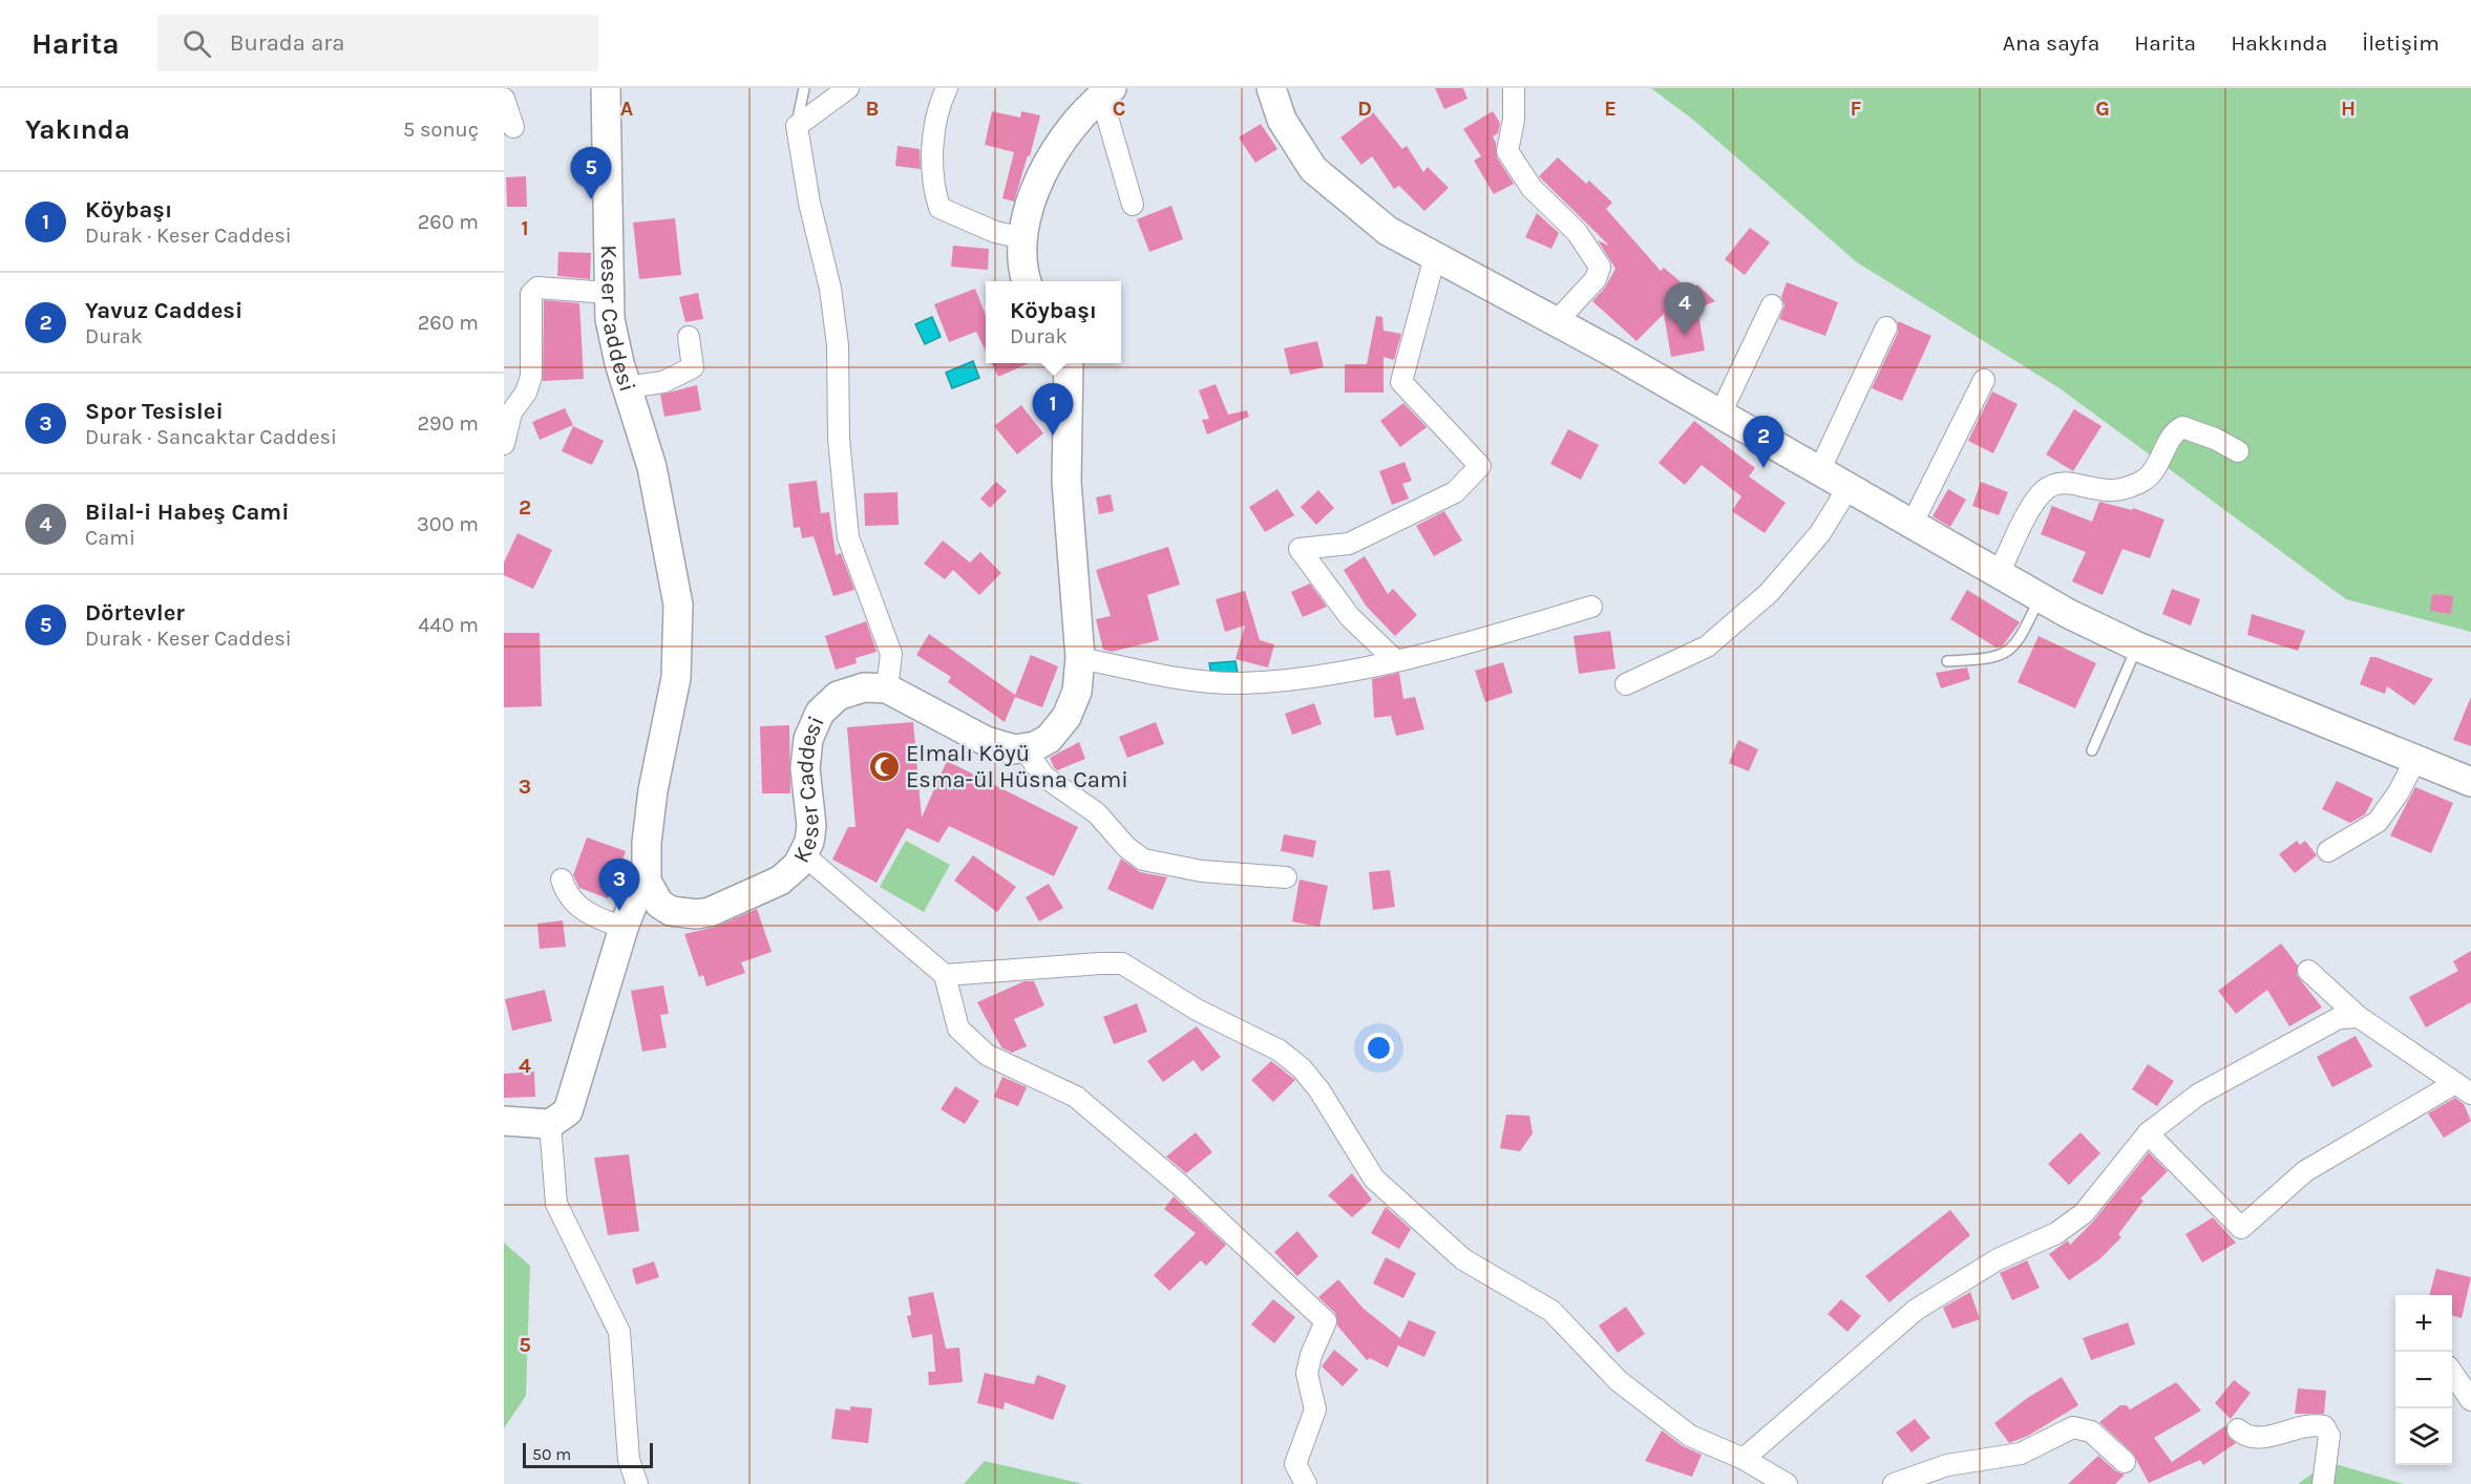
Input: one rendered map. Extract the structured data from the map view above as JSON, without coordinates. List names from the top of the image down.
{
  "streets": {
    "street": ["Keser Caddesi"]
  },
  "places": {
    "mosque": ["Elmalı Köyü Esma-ül Hüsna Cami"]
  },
  "scale_bar": "50 m",
  "page": {
    "header": "Harita",
    "search": "Burada ara",
    "nav": [
      "Ana sayfa",
      "Harita",
      "Hakkında",
      "İletişim"
    ],
    "heading": ["Yakında", "5 sonuç"],
    "pins": [
      "5",
      "4",
      "1",
      "2",
      "3"
    ],
    "list": [
      {
        "mark": "1",
        "name": "Köybaşı",
        "note": "Durak · Keser Caddesi",
        "value": "260 m"
      },
      {
        "mark": "2",
        "name": "Yavuz Caddesi",
        "note": "Durak",
        "value": "260 m"
      },
      {
        "mark": "3",
        "name": "Spor Tesislei",
        "note": "Durak · Sancaktar Caddesi",
        "value": "290 m"
      },
      {
        "mark": "4",
        "name": "Bilal-i Habeş Cami",
        "note": "Cami",
        "value": "300 m"
      },
      {
        "mark": "5",
        "name": "Dörtevler",
        "note": "Durak · Keser Caddesi",
        "value": "440 m"
      }
    ],
    "popup": ["Köybaşı", "Durak"],
    "map_buttons": ["+", "−"],
    "scale": "50 m"
  },
  "grid": {
    "columns": [
      "A",
      "B",
      "C",
      "D",
      "E",
      "F",
      "G",
      "H"
    ],
    "rows": [
      "1",
      "2",
      "3",
      "4",
      "5"
    ]
  }
}
